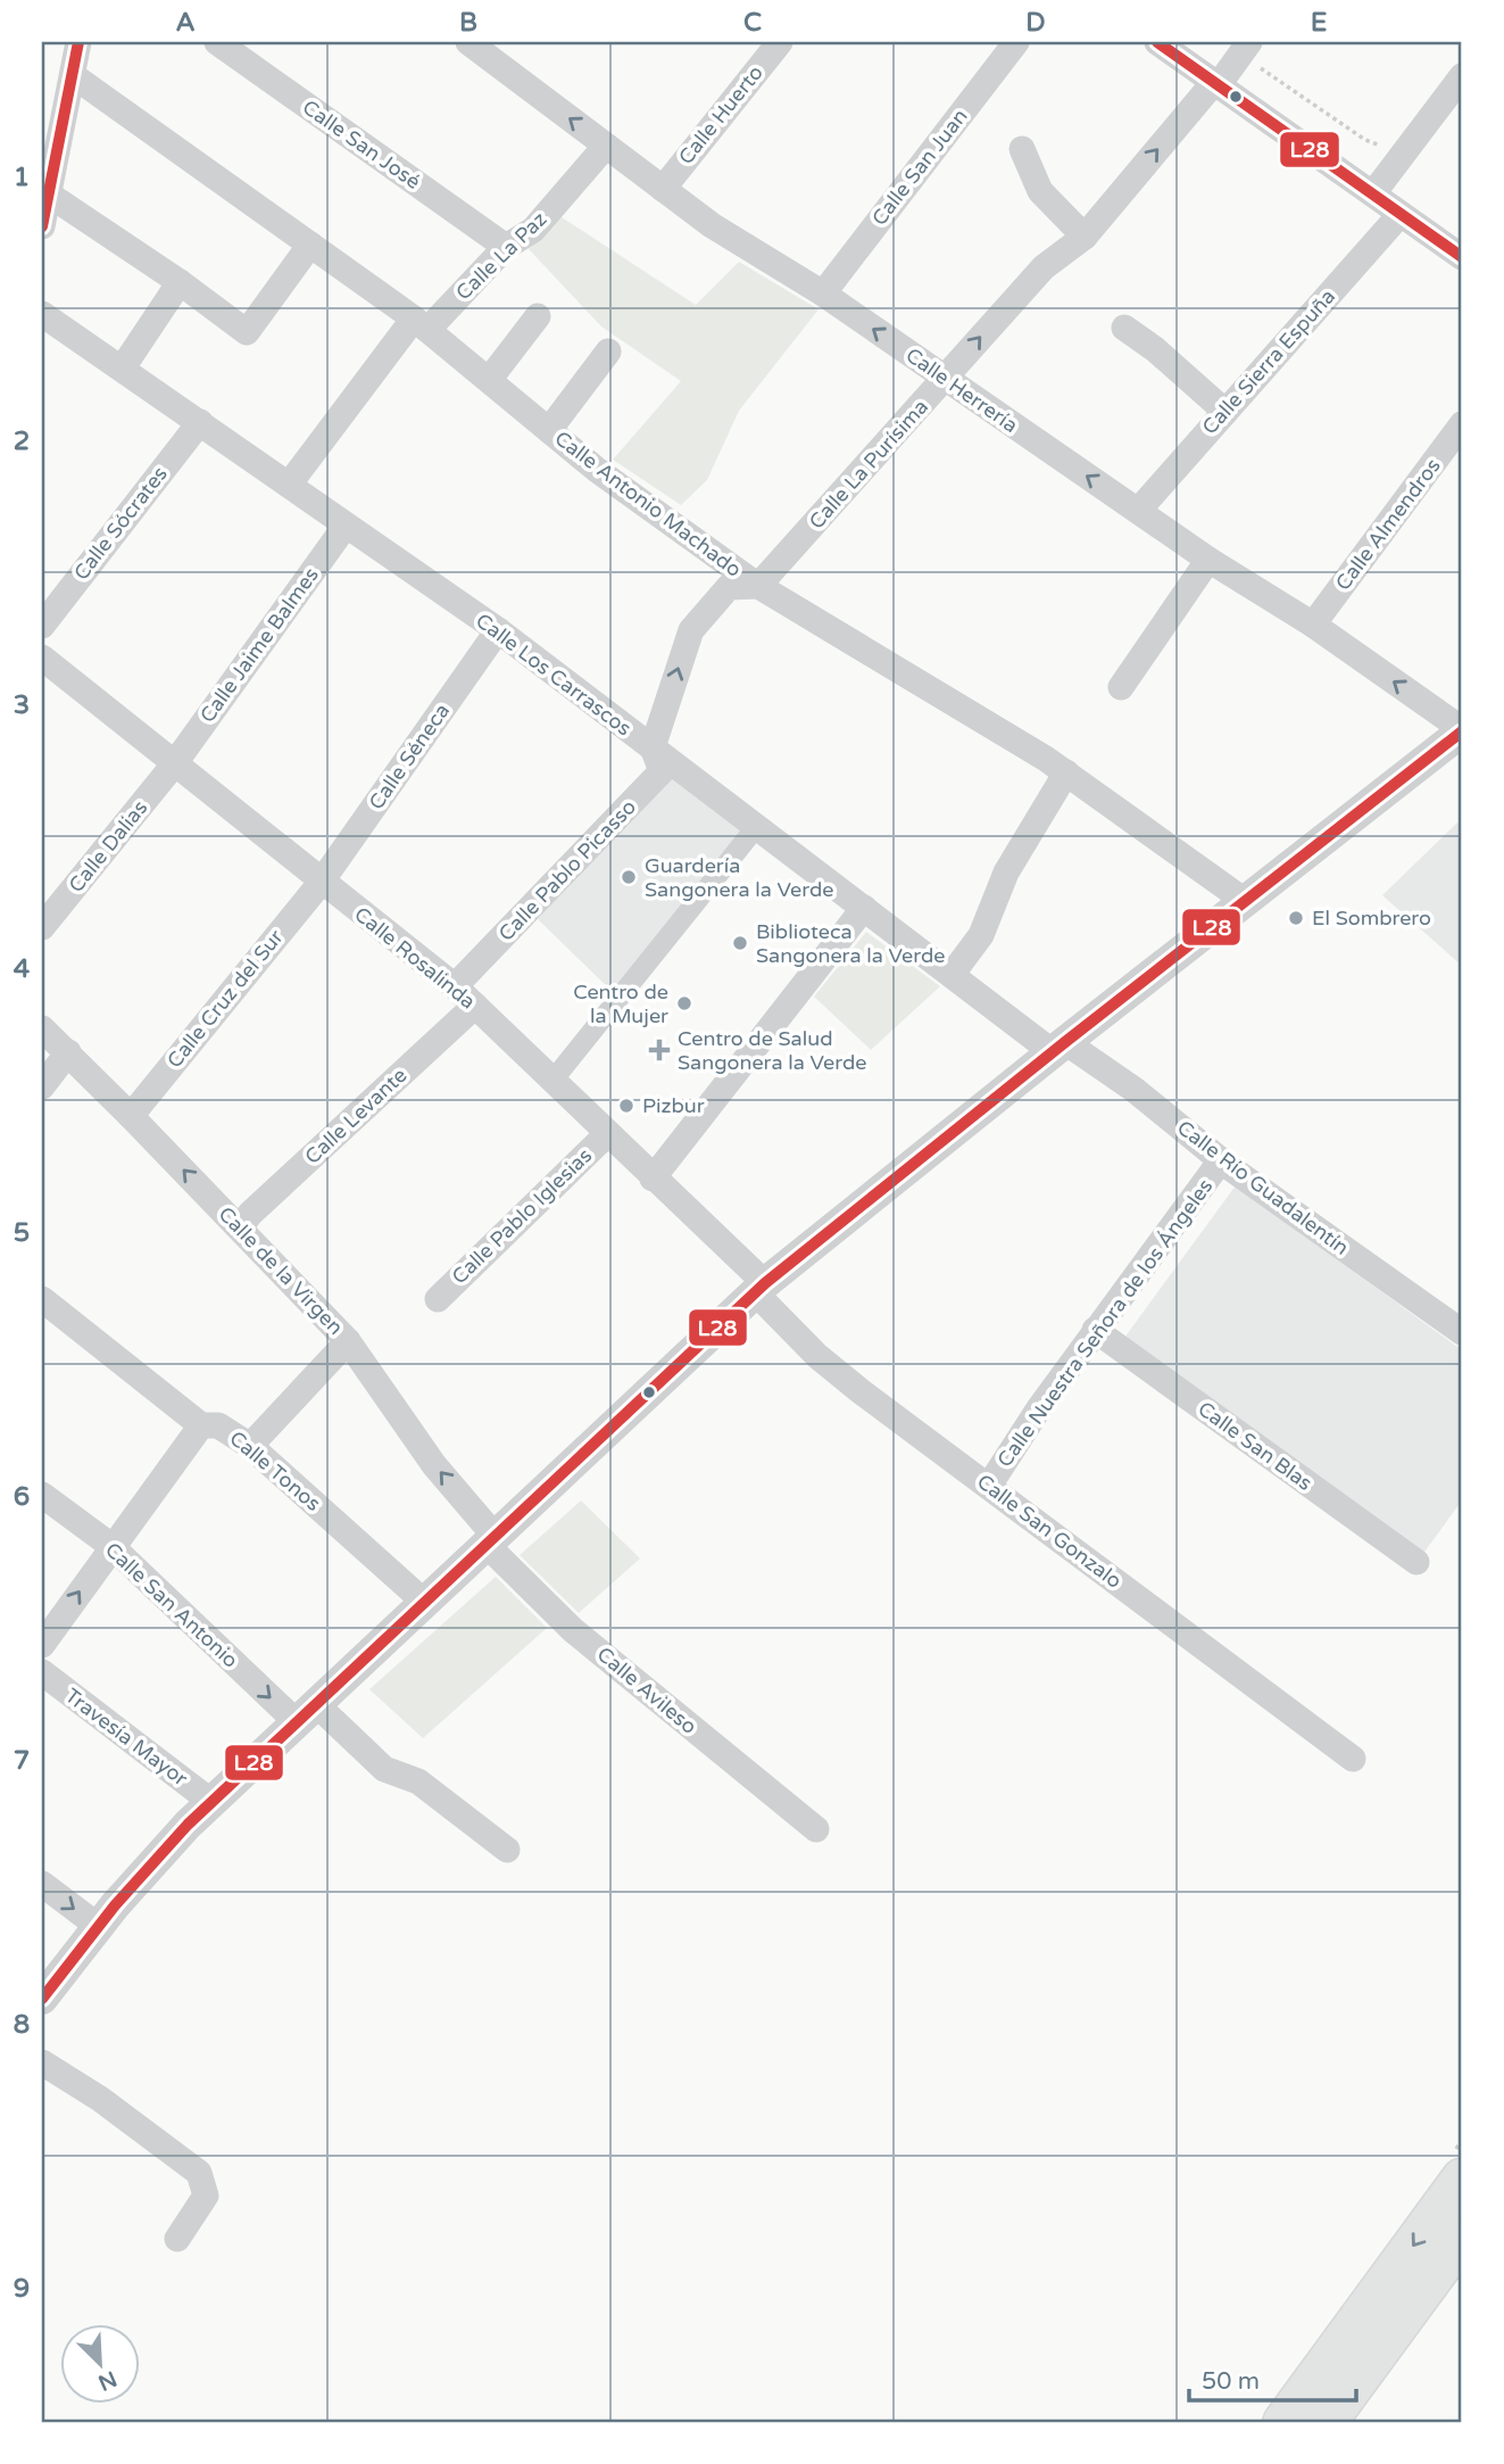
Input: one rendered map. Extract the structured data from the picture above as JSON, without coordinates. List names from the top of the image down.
{
  "streets": {
    "street": [
      "Calle Huerto",
      "Calle San José",
      "Calle San Juan",
      "Calle La Paz",
      "Calle Sierra Espuña",
      "Calle Herrería",
      "Calle La Purísima",
      "Calle Antonio Machado",
      "Calle Sócrates",
      "Calle Almendros",
      "Calle Jaime Balmes",
      "Calle Los Carrascos",
      "Calle Séneca",
      "Calle Dalias",
      "Calle Pablo Picasso",
      "Calle Rosalinda",
      "Calle Cruz del Sur",
      "Calle Levante",
      "Calle Río Guadalentín",
      "Calle Pablo Iglesias",
      "Calle de la Virgen",
      "Calle Nuestra Señora de los Ángeles",
      "Calle San Blas",
      "Calle Tonos",
      "Calle San Gonzalo",
      "Calle San Antonio",
      "Calle Avileso",
      "Travesía Mayor"
    ]
  },
  "crossings": [
    ["Calle Huerto", "Calle Herrería"],
    ["Calle San José", "Calle La Paz"],
    ["Calle San Juan", "Calle Herrería"],
    ["Calle La Paz", "Calle Herrería"],
    ["Calle La Paz", "Calle Antonio Machado"],
    ["Calle La Paz", "Calle Los Carrascos"],
    ["Calle Sierra Espuña", "Calle Herrería"],
    ["Calle Herrería", "Calle La Purísima"],
    ["Calle Herrería", "Calle Almendros"],
    ["Calle La Purísima", "Calle Antonio Machado"],
    ["Calle Sócrates", "Calle Los Carrascos"],
    ["Calle Jaime Balmes", "Calle Los Carrascos"],
    ["Calle Jaime Balmes", "Calle Dalias"],
    ["Calle Jaime Balmes", "Calle Rosalinda"],
    ["Calle Los Carrascos", "Calle Séneca"],
    ["Calle Los Carrascos", "Calle Pablo Picasso"],
    ["Calle Los Carrascos", "Calle Río Guadalentín"],
    ["Calle Séneca", "Calle Rosalinda"],
    ["Calle Séneca", "Calle Cruz del Sur"],
    ["Calle Dalias", "Calle Rosalinda"],
    ["Calle Pablo Picasso", "Calle Rosalinda"],
    ["Calle Rosalinda", "Calle Cruz del Sur"],
    ["Calle Rosalinda", "Calle Levante"],
    ["Calle Rosalinda", "Calle Pablo Iglesias"],
    ["Calle Rosalinda", "Calle San Gonzalo"],
    ["Calle Cruz del Sur", "Calle de la Virgen"],
    ["Calle Levante", "Calle de la Virgen"],
    ["Calle Río Guadalentín", "Calle Nuestra Señora de los Ángeles"],
    ["Calle de la Virgen", "Calle Avileso"],
    ["Calle Nuestra Señora de los Ángeles", "Calle San Blas"],
    ["Calle Nuestra Señora de los Ángeles", "Calle San Gonzalo"]
  ],
  "one_way": ["Calle La Purísima", "Calle de la Virgen", "Calle San Antonio"],
  "places": {
    "other": [
      "Guardería Sangonera la Verde",
      "El Sombrero",
      "Biblioteca Sangonera la Verde",
      "Centro de la Mujer",
      "Pizbur"
    ],
    "health": ["Centro de Salud Sangonera la Verde"]
  },
  "lines": ["transit line L28"],
  "scale_bar": "50 m",
  "north": "bottom right",
  "grid": {
    "columns": [
      "A",
      "B",
      "C",
      "D",
      "E"
    ],
    "rows": [
      "1",
      "2",
      "3",
      "4",
      "5",
      "6",
      "7",
      "8",
      "9"
    ]
  }
}
